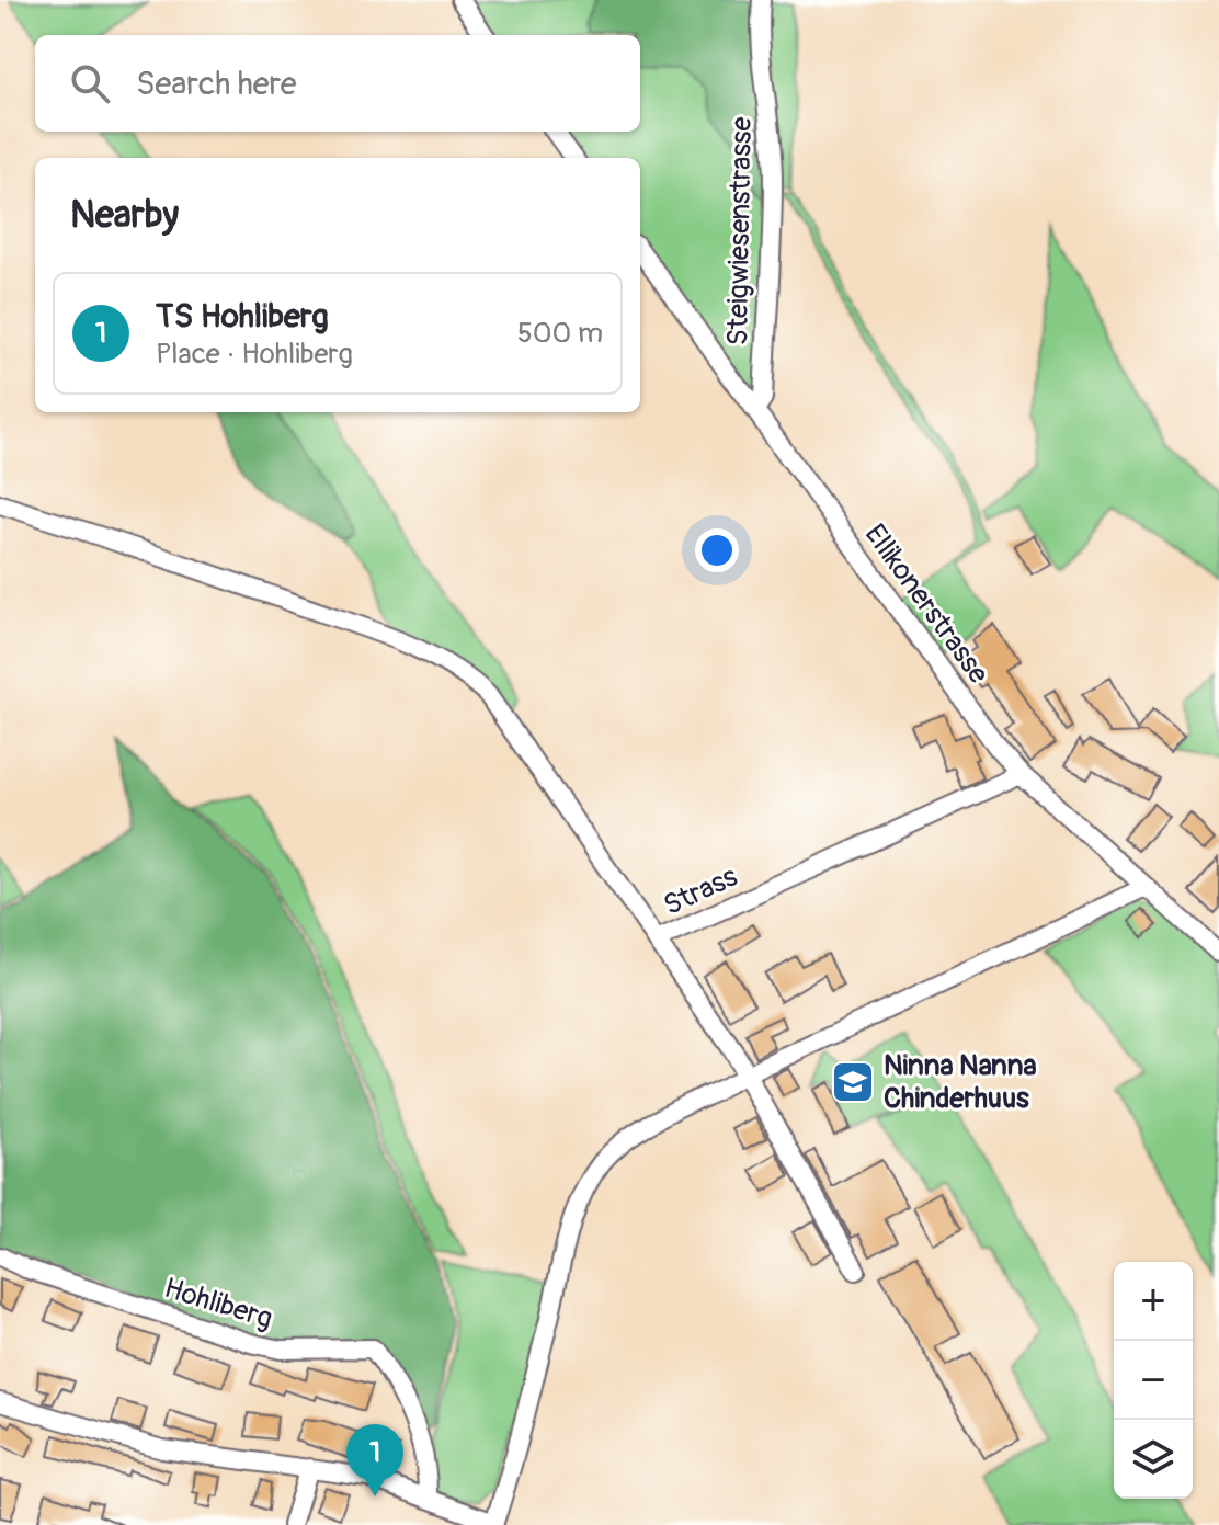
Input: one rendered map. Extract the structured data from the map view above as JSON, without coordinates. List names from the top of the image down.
{
  "streets": {
    "street": [
      "Steigwiesenstrasse",
      "Ellikonerstrasse",
      "Strass",
      "Hohliberg"
    ]
  },
  "crossings": [
    ["Steigwiesenstrasse", "Ellikonerstrasse"],
    ["Ellikonerstrasse", "Strass"]
  ],
  "places": {
    "school or university": ["Ninna Nanna Chinderhuus"]
  },
  "page": {
    "search": "Search here",
    "heading": "Nearby",
    "list": [
      {
        "mark": "1",
        "name": "TS Hohliberg",
        "note": "Place · Hohliberg",
        "value": "500 m"
      }
    ],
    "map_buttons": ["+", "−"],
    "pins": "1"
  }
}
